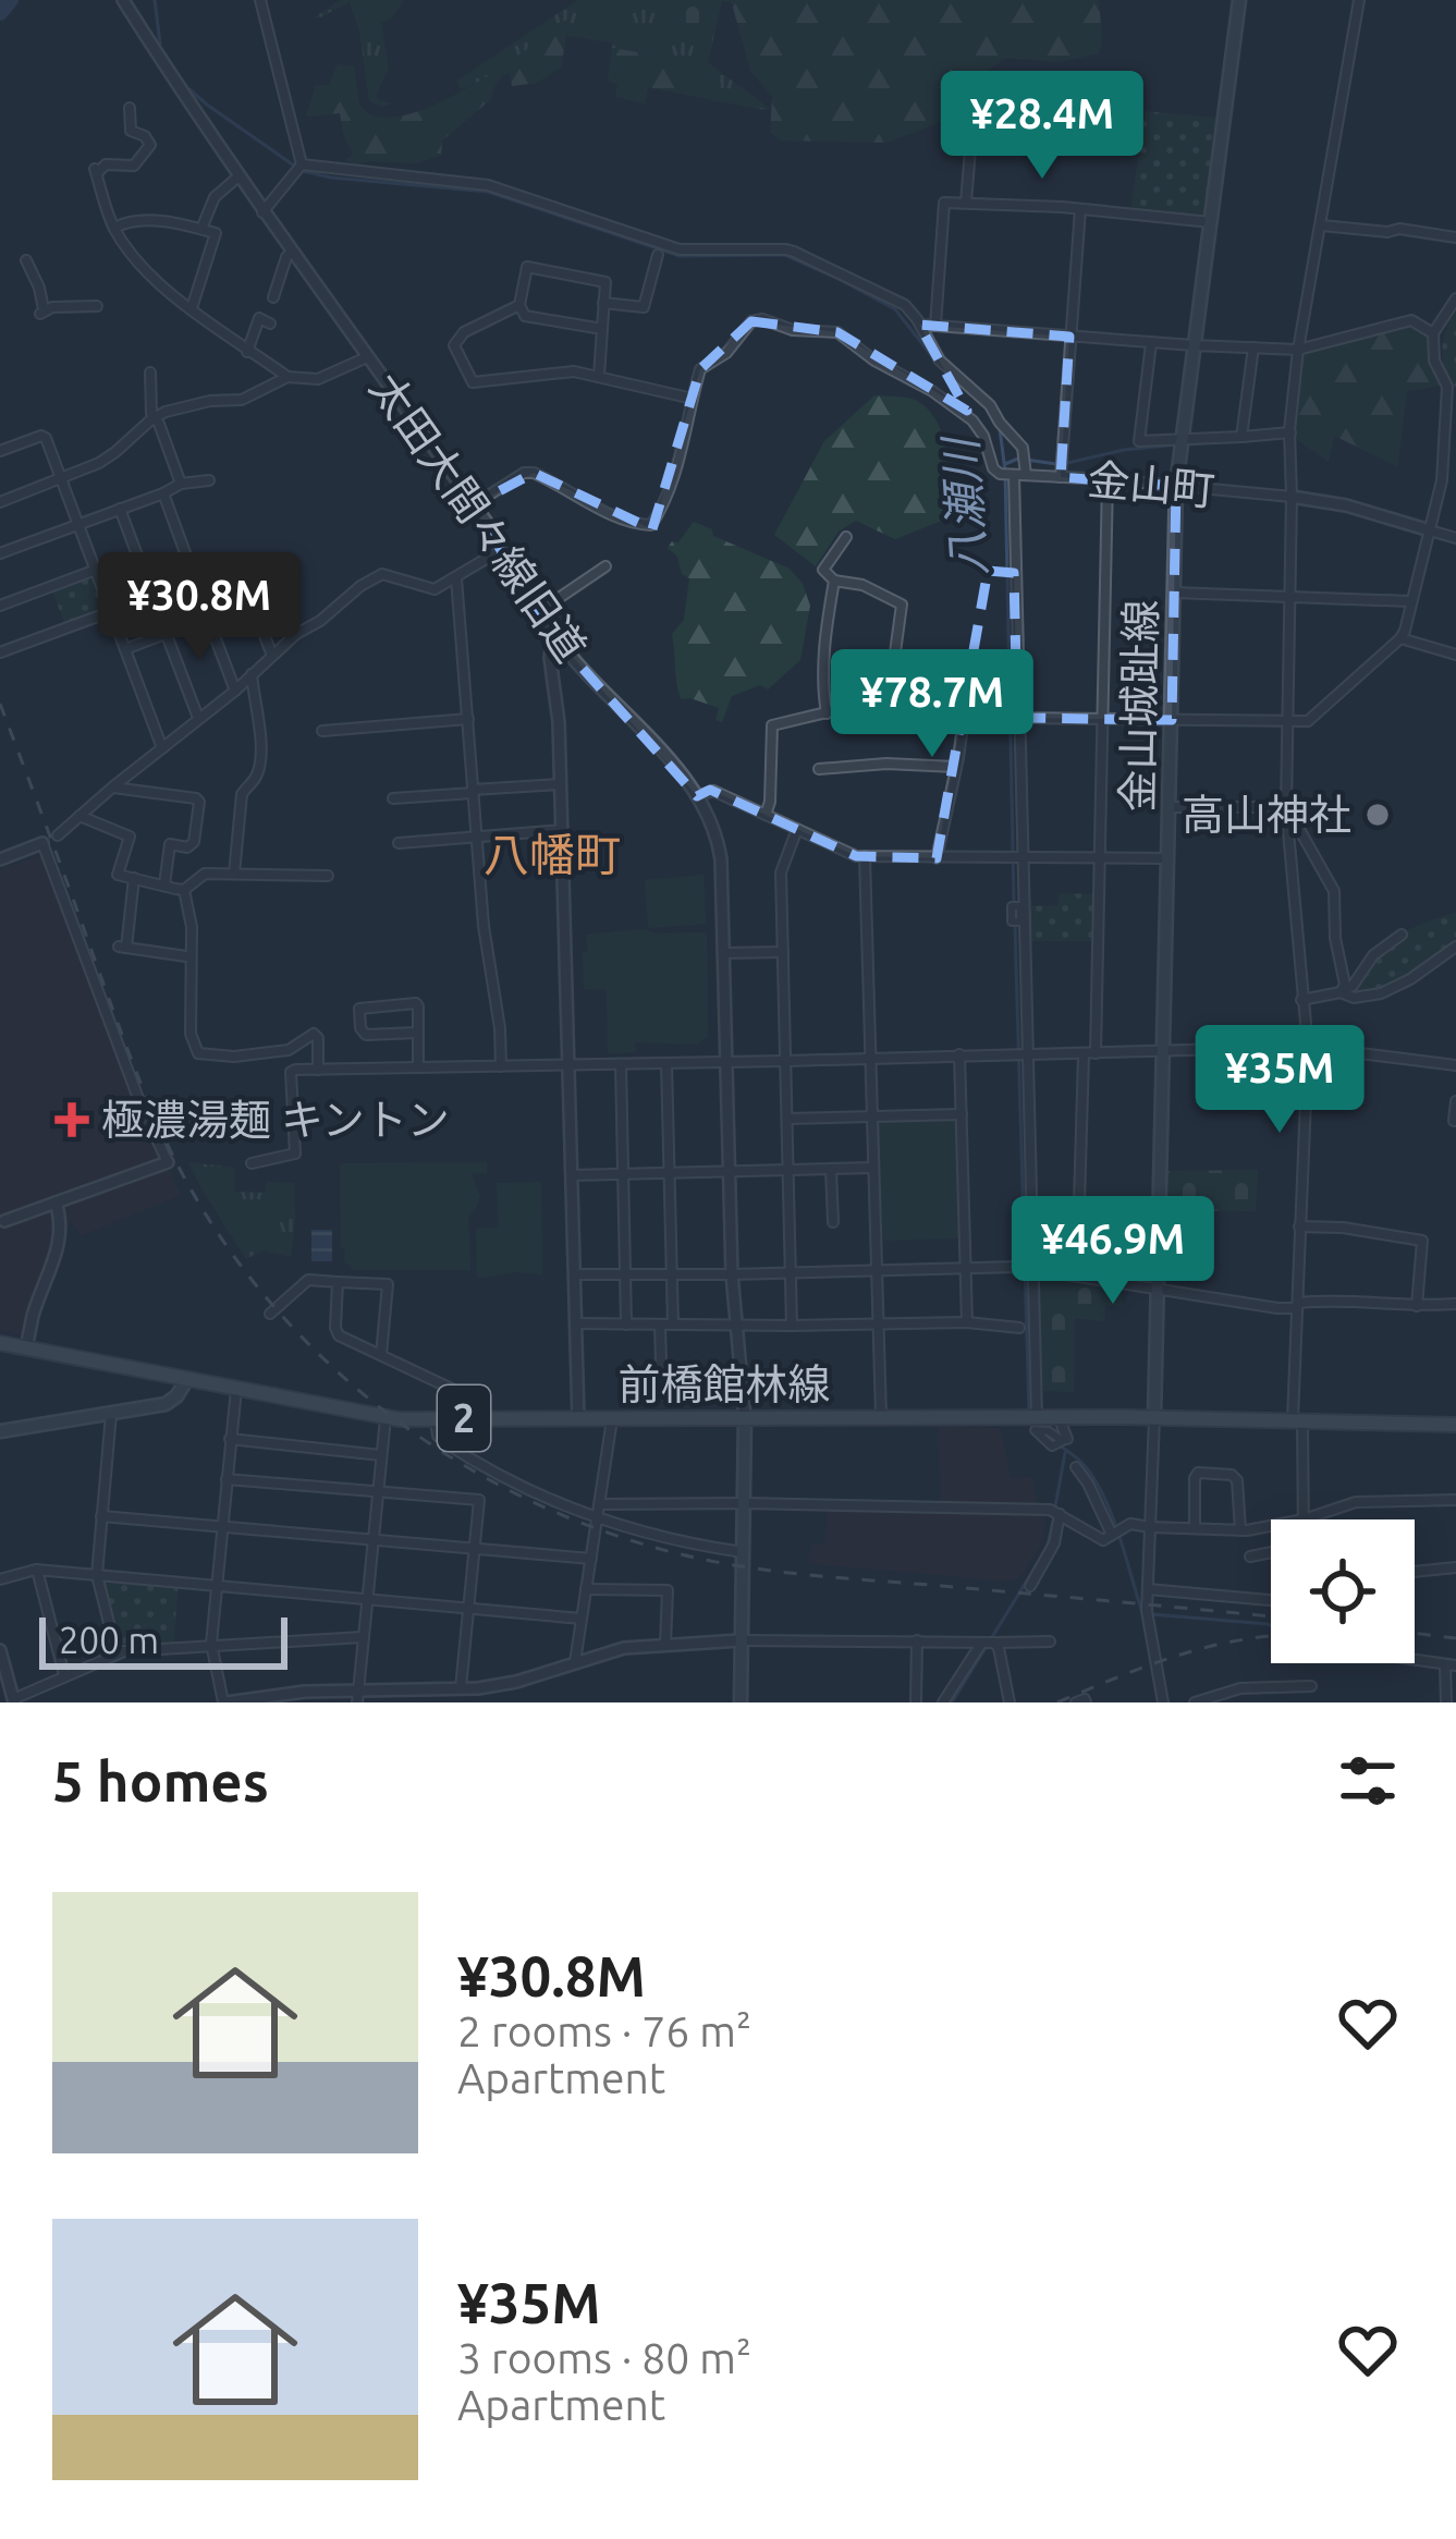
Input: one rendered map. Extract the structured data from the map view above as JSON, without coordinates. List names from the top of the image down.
{
  "streets": {
    "main road": ["金山城趾線", "前橋館林線", "2"],
    "street": ["金山町", "太田大間々線旧道"]
  },
  "crossings": [
    ["金山町", "金山城趾線"],
    ["太田大間々線旧道", "前橋館林線"],
    ["金山城趾線", "前橋館林線"]
  ],
  "districts": ["八幡町"],
  "water": ["八瀬川"],
  "places": {
    "other": ["高山神社"],
    "health": ["極濃湯麺 キントン"]
  },
  "scale_bar": "200 m",
  "page": {
    "price": [
      "¥28.4M",
      "¥30.8M",
      "¥78.7M",
      "¥35M",
      "¥46.9M"
    ],
    "scale": "200 m",
    "heading": "5 homes",
    "list": [
      {
        "name": "¥30.8M",
        "note": "2 rooms · 76 m² · Apartment"
      },
      {
        "name": "¥35M",
        "note": "3 rooms · 80 m² · Apartment"
      }
    ]
  }
}
